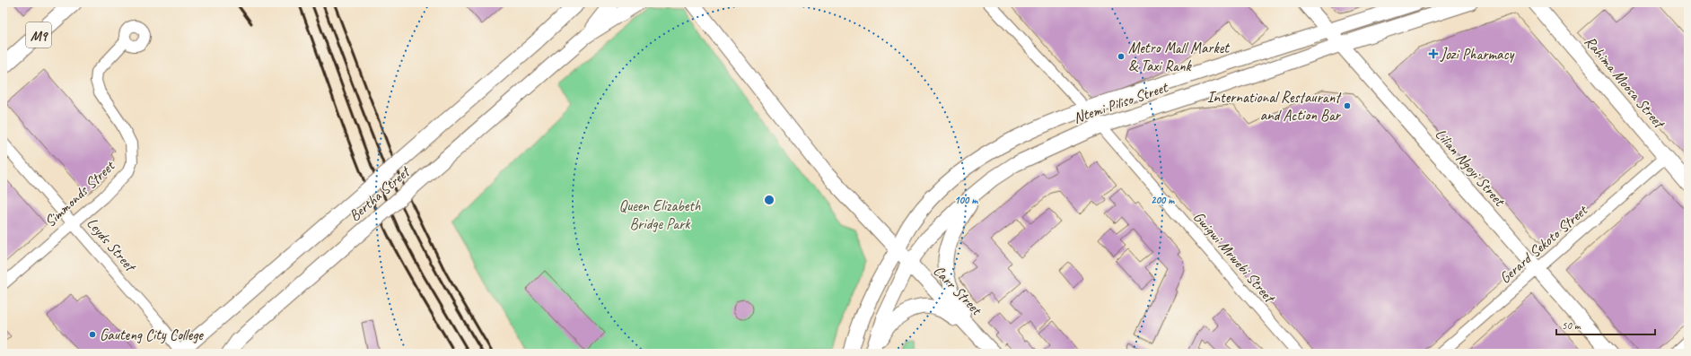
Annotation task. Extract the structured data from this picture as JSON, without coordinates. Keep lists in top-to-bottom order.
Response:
{
  "streets": {
    "main road": ["M9"],
    "street": [
      "Rahima Moosa Street",
      "Ntemi Piliso Street",
      "Lilian Ngoyi Street",
      "Simmonds Street",
      "Bertha Street",
      "Leyds Street",
      "Gerard Sekoto Street",
      "Gwigwi Mrwebi Street",
      "Carr Street"
    ]
  },
  "crossings": [
    ["Rahima Moosa Street", "Gerard Sekoto Street"],
    ["Ntemi Piliso Street", "Lilian Ngoyi Street"],
    ["Ntemi Piliso Street", "Gwigwi Mrwebi Street"],
    ["Ntemi Piliso Street", "Carr Street"],
    ["Lilian Ngoyi Street", "Gerard Sekoto Street"],
    ["Simmonds Street", "Leyds Street"]
  ],
  "parks": ["Queen Elizabeth Bridge Park"],
  "places": {
    "health": ["Jozi Pharmacy"],
    "other": ["Metro Mall Market & Taxi Rank", "International Restaurant and Action Bar", "Gauteng City College"]
  },
  "scale_bar": "50 m",
  "rings": ["100 m", "200 m"]
}
